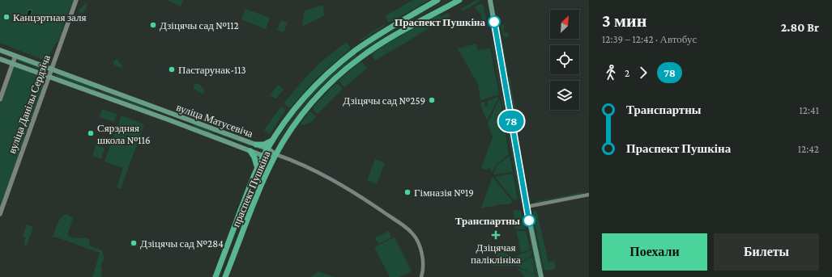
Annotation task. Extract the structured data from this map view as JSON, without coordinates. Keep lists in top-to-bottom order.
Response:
{
  "streets": {
    "main road": ["вуліца Матусевіча", "праспект Пушкіна"],
    "street": ["вуліца Данілы Сердзіча"]
  },
  "crossings": [
    ["вуліца Данілы Сердзіча", "вуліца Матусевіча"],
    ["вуліца Матусевіча", "праспект Пушкіна"]
  ],
  "places": {
    "other": [
      "Канцэртная заля",
      "Праспект Пушкіна",
      "Дзіцячы сад №112",
      "Пастарунак-113",
      "Дзіцячы сад №259",
      "Сярэдняя школа №116",
      "Гімназія №19",
      "Транспартны",
      "Дзіцячы сад №284"
    ],
    "health": ["Дзіцячая паліклініка"]
  },
  "lines": ["bus line 78"],
  "north": "top right",
  "page": {
    "on_map": "78",
    "heading": ["3 мин", "12:39 – 12:42 · Автобус", "2.80 Br"],
    "legs": ["2", "78"],
    "list": [
      {
        "name": "Транспартны",
        "value": "12:41"
      },
      {
        "name": "Праспект Пушкіна",
        "value": "12:42"
      }
    ],
    "buttons": ["Поехали", "Билеты"]
  }
}
